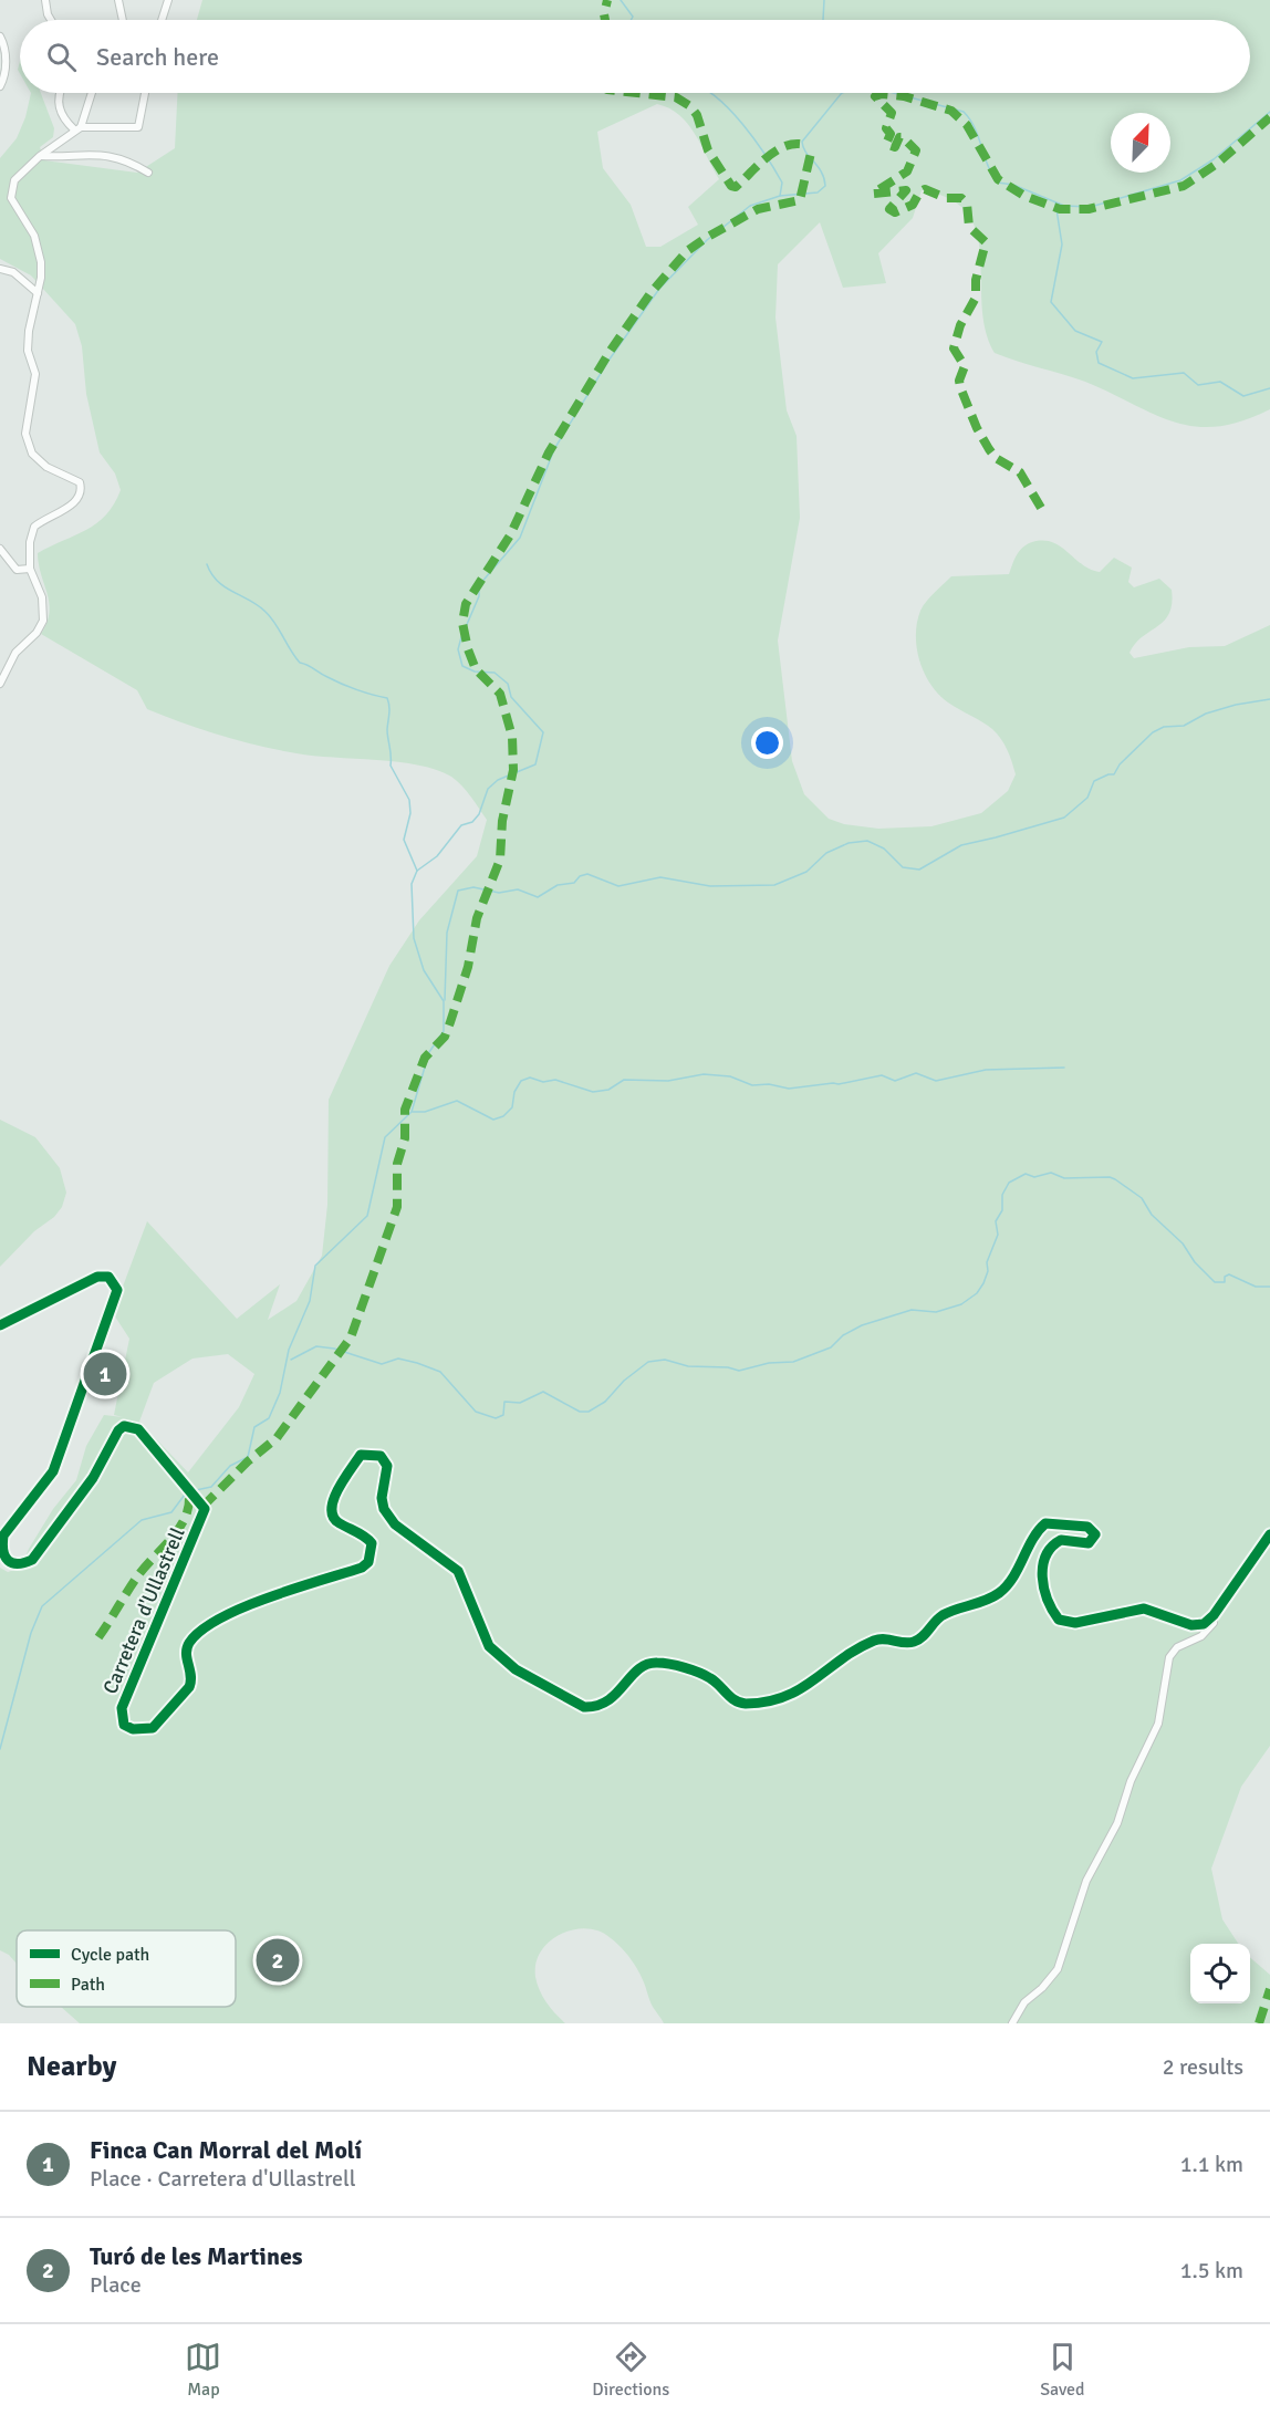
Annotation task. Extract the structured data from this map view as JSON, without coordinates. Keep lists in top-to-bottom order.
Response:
{
  "streets": {
    "street": ["Carretera d'Ullastrell"]
  },
  "legend": ["Cycle path", "Path"],
  "north": "top right",
  "page": {
    "search": "Search here",
    "pins": ["1", "2"],
    "heading": ["Nearby", "2 results"],
    "list": [
      {
        "mark": "1",
        "name": "Finca Can Morral del Molí",
        "note": "Place · Carretera d'Ullastrell",
        "value": "1.1 km"
      },
      {
        "mark": "2",
        "name": "Turó de les Martines",
        "note": "Place",
        "value": "1.5 km"
      }
    ],
    "nav": ["Map", "Directions", "Saved"]
  }
}
